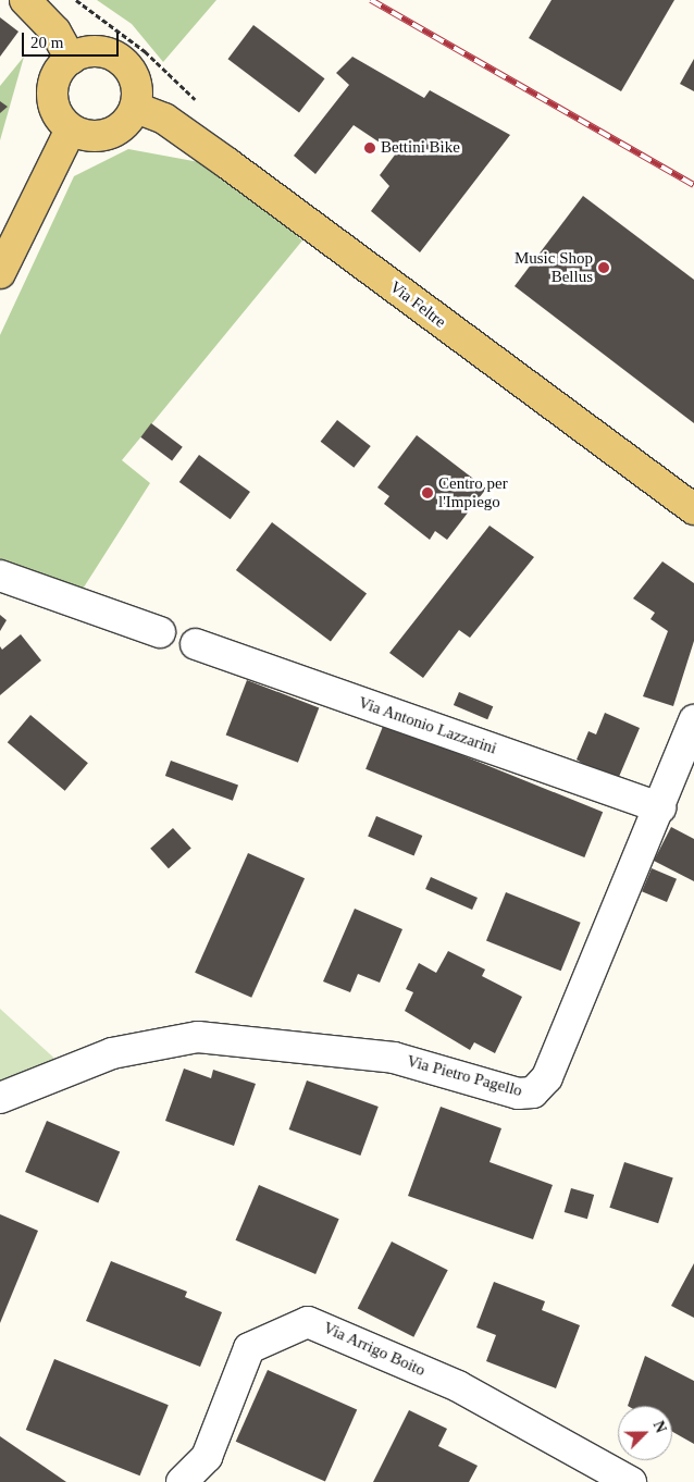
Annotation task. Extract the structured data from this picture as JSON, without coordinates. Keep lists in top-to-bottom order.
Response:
{
  "streets": {
    "main road": ["Via Feltre"],
    "street": ["Via Antonio Lazzarini", "Via Pietro Pagello", "Via Arrigo Boito"]
  },
  "crossings": [
    ["Via Antonio Lazzarini", "Via Pietro Pagello"]
  ],
  "places": ["Bettini Bike", "Music Shop Bellus", "Centro per l'Impiego"],
  "scale_bar": "20 m",
  "north": "top right"
}
